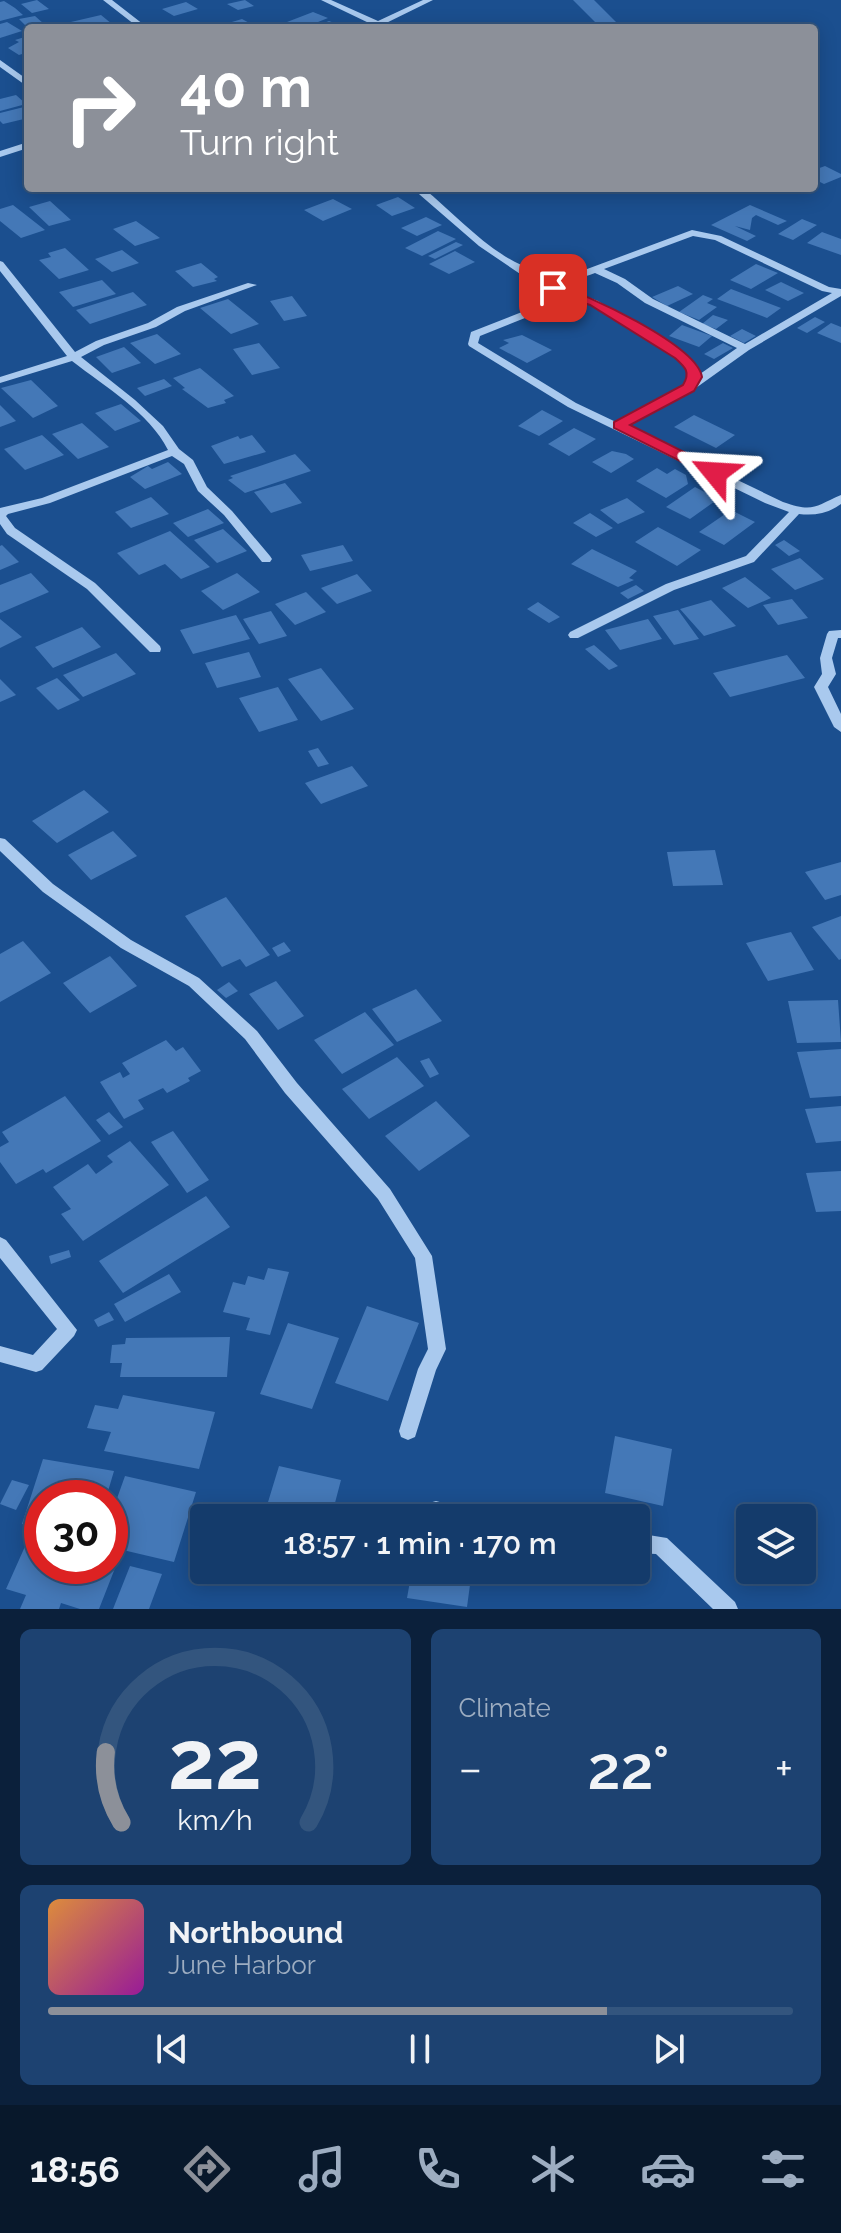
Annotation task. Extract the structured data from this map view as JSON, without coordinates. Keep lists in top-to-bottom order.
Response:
{
  "page": {
    "turn": ["40 m", "Turn right"],
    "limit": "30",
    "trip": "18:57 · 1 min · 170 m",
    "tile": "Climate",
    "heat": ["−", "22°", "+"],
    "song": ["Northbound", "June Harbor"],
    "tabs": "18:56",
    "gauge": ["22", "km/h"]
  }
}
